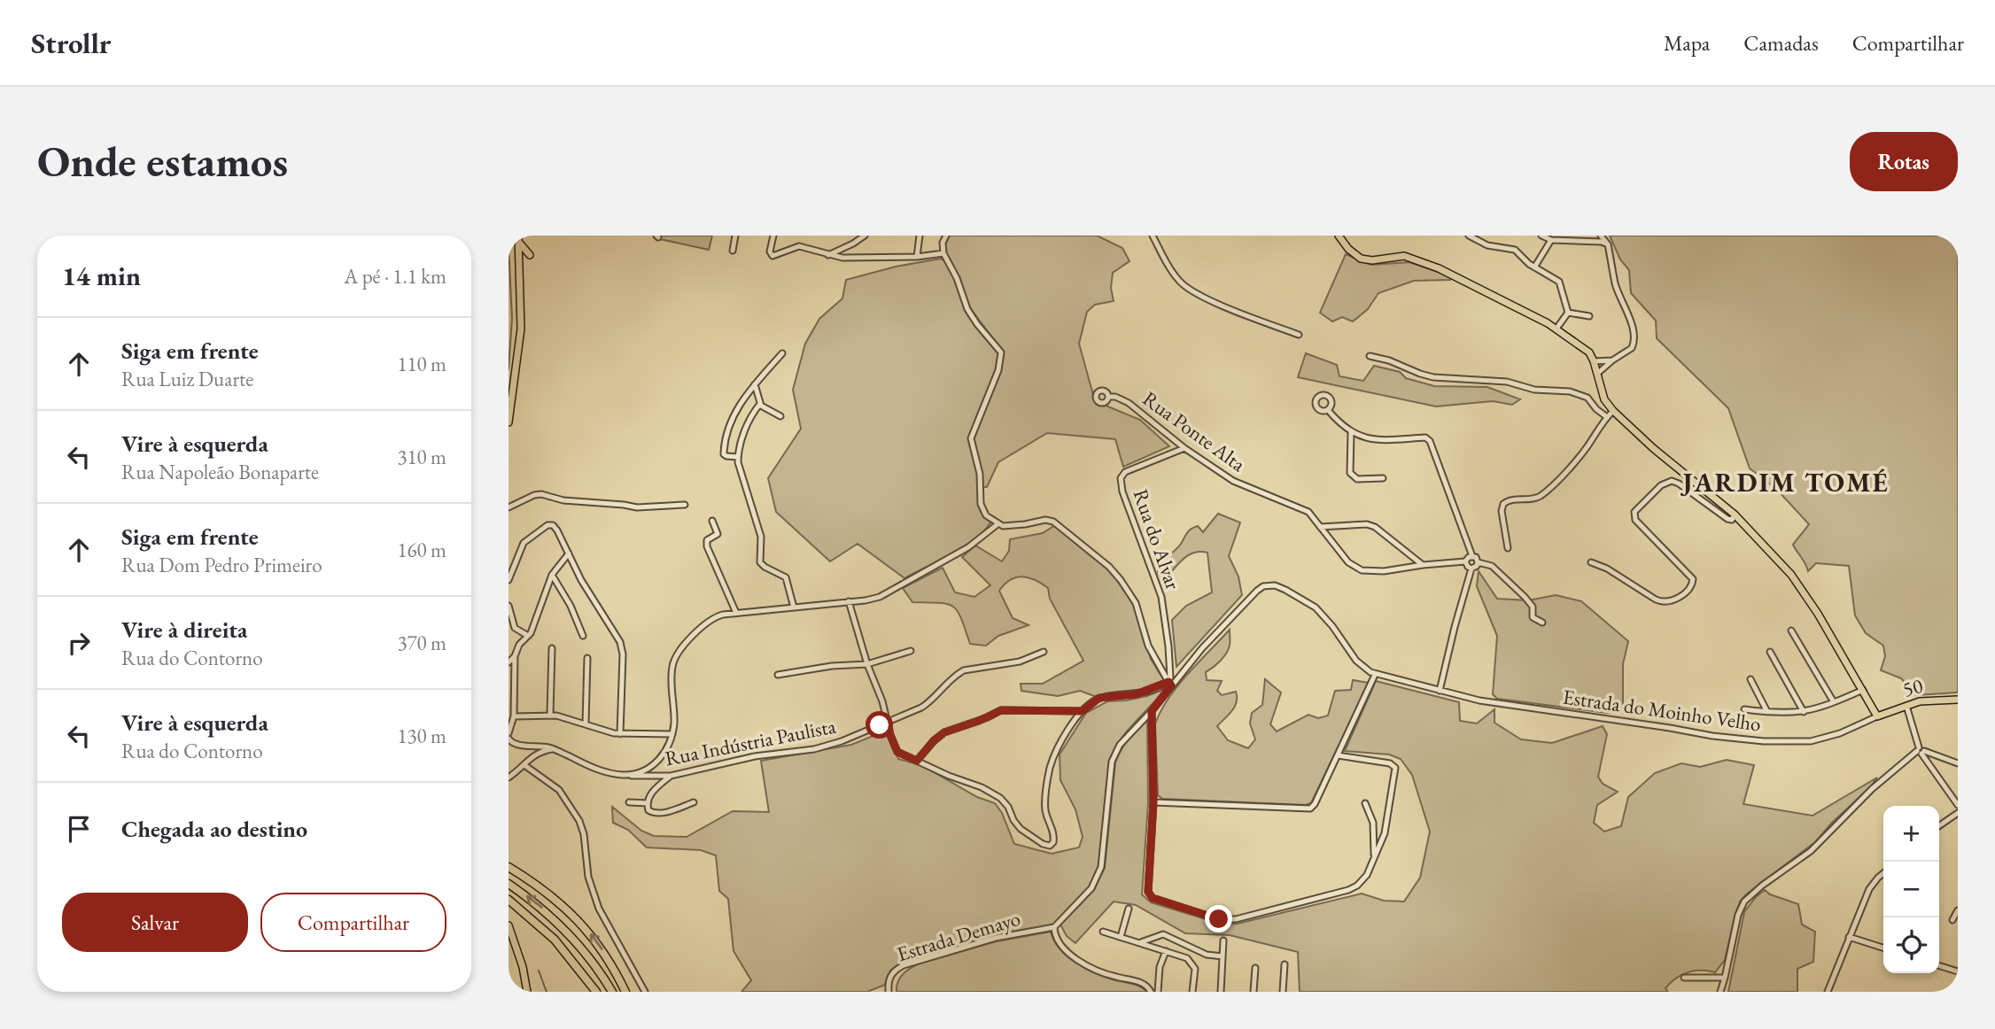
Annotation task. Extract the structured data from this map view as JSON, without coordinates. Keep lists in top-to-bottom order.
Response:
{
  "streets": {
    "main road": ["50"],
    "street": [
      "Rua Ponte Alta",
      "Rua do Alvar",
      "Estrada do Moinho Velho",
      "Rua Indústria Paulista",
      "Estrada Demayo"
    ]
  },
  "crossings": [
    ["Rua Ponte Alta", "Rua do Alvar"],
    ["50", "Estrada do Moinho Velho"]
  ],
  "districts": ["JARDIM TOMÉ"],
  "page": {
    "header": "Strollr",
    "nav": ["Mapa", "Camadas", "Compartilhar"],
    "buttons": [
      "Rotas",
      ["Salvar", "Compartilhar"]
    ],
    "title": "Onde estamos",
    "heading": ["14 min", "A pé · 1.1 km"],
    "list": [
      ["Siga em frente", "Rua Luiz Duarte", "110 m"],
      ["Vire à esquerda", "Rua Napoleão Bonaparte", "310 m"],
      ["Siga em frente", "Rua Dom Pedro Primeiro", "160 m"],
      ["Vire à direita", "Rua do Contorno", "370 m"],
      ["Vire à esquerda", "Rua do Contorno", "130 m"],
      "Chegada ao destino"
    ],
    "map_buttons": ["+", "−"]
  }
}
